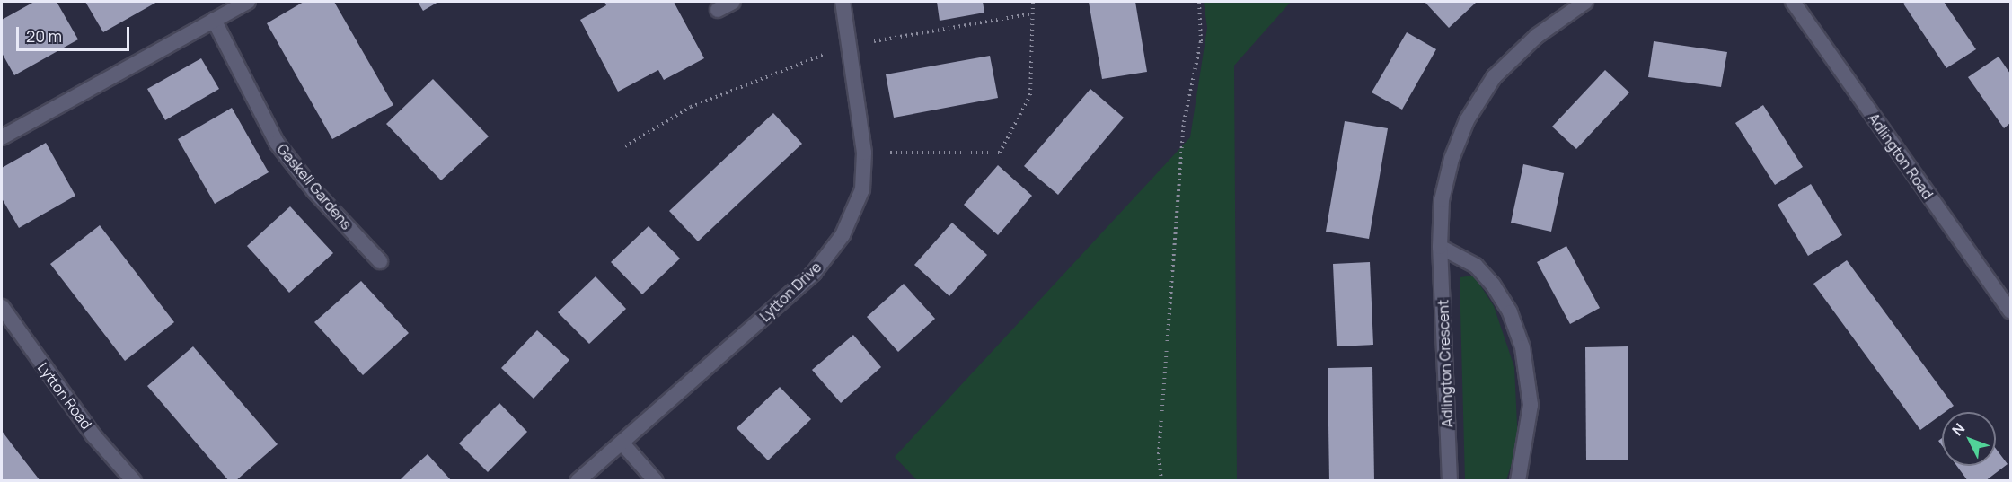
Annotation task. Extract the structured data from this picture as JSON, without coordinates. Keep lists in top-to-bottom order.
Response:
{
  "streets": {
    "street": [
      "Adlington Road",
      "Gaskell Gardens",
      "Lytton Drive",
      "Adlington Crescent",
      "Lytton Road"
    ]
  },
  "scale_bar": "20 m",
  "north": "top left"
}
